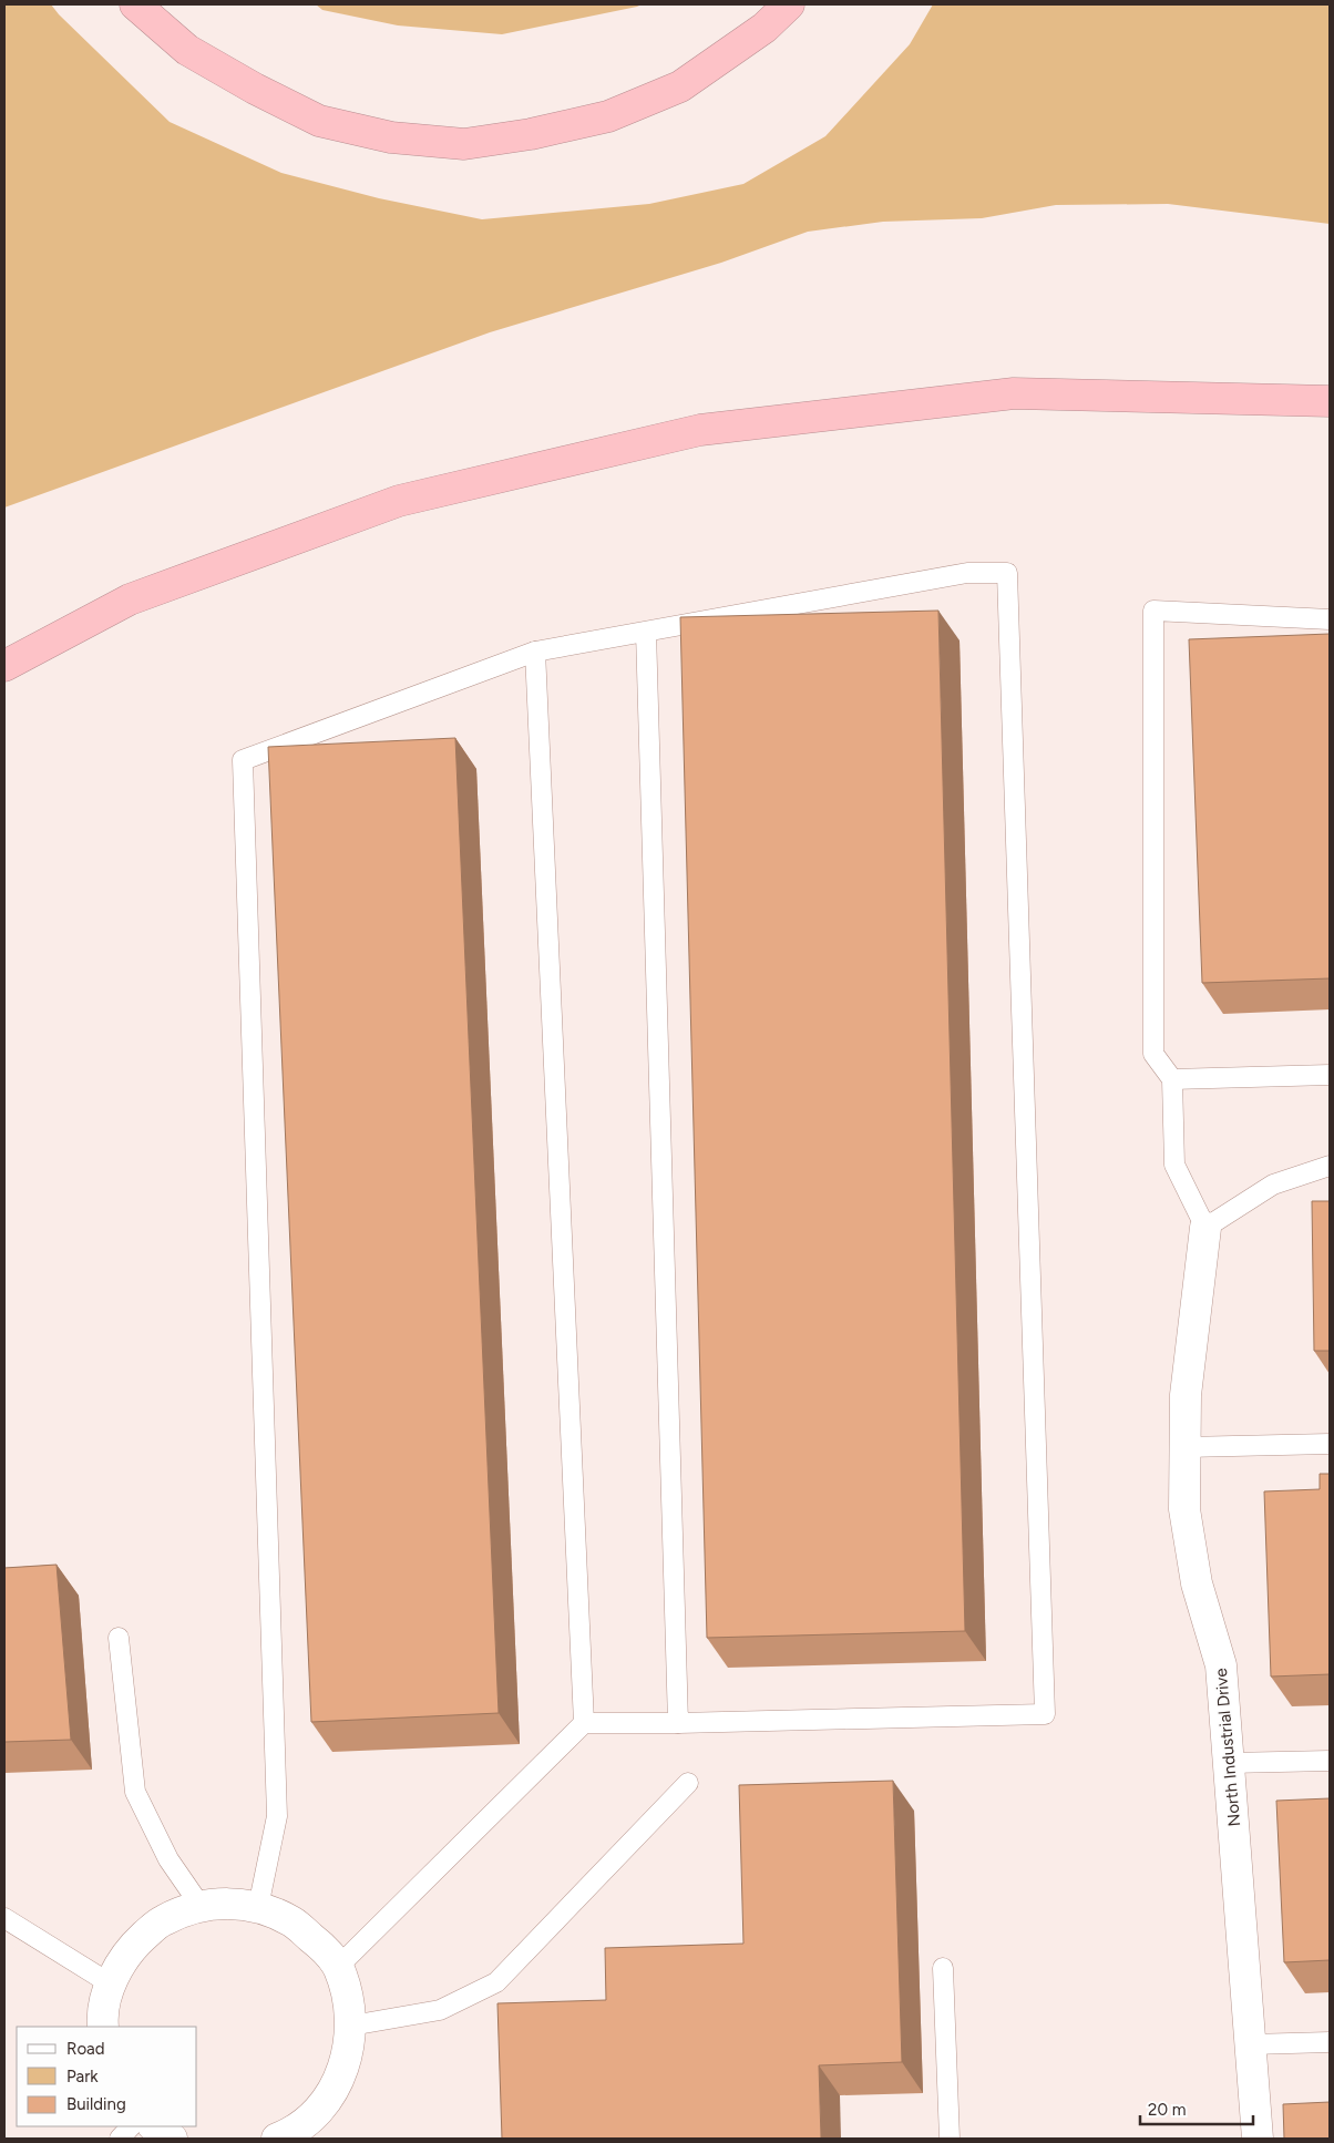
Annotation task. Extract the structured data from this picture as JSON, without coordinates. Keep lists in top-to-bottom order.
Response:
{
  "streets": {
    "street": ["North Industrial Drive"]
  },
  "legend": ["Road", "Park", "Building"],
  "scale_bar": "20 m"
}
